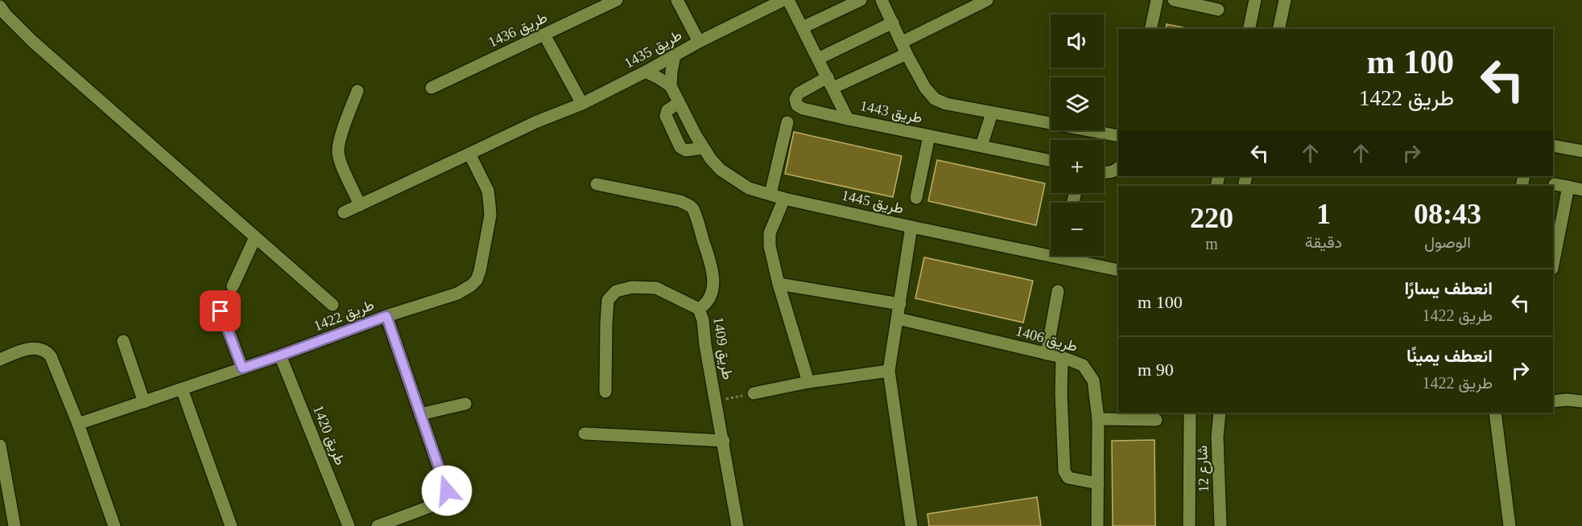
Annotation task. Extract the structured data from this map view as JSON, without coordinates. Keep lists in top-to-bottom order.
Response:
{
  "streets": {
    "street": [
      "طريق 1436",
      "طريق 1435",
      "طريق 1443",
      "طريق 1445",
      "طريق 1422",
      "طريق 1406",
      "طريق 1409",
      "طريق 1420",
      "شارع 12"
    ]
  },
  "crossings": [
    ["طريق 1435", "طريق 1422"],
    ["طريق 1422", "طريق 1420"]
  ],
  "page": {
    "map_buttons": ["+", "−"],
    "turn": ["100 m", "طريق 1422"],
    "eta": [
      "08:43",
      "الوصول",
      "1",
      "دقيقة",
      "220",
      "m"
    ],
    "list": [
      {
        "name": "انعطف يسارًا",
        "note": "طريق 1422",
        "value": "100 m"
      },
      {
        "name": "انعطف يمينًا",
        "note": "طريق 1422",
        "value": "90 m"
      }
    ]
  }
}
